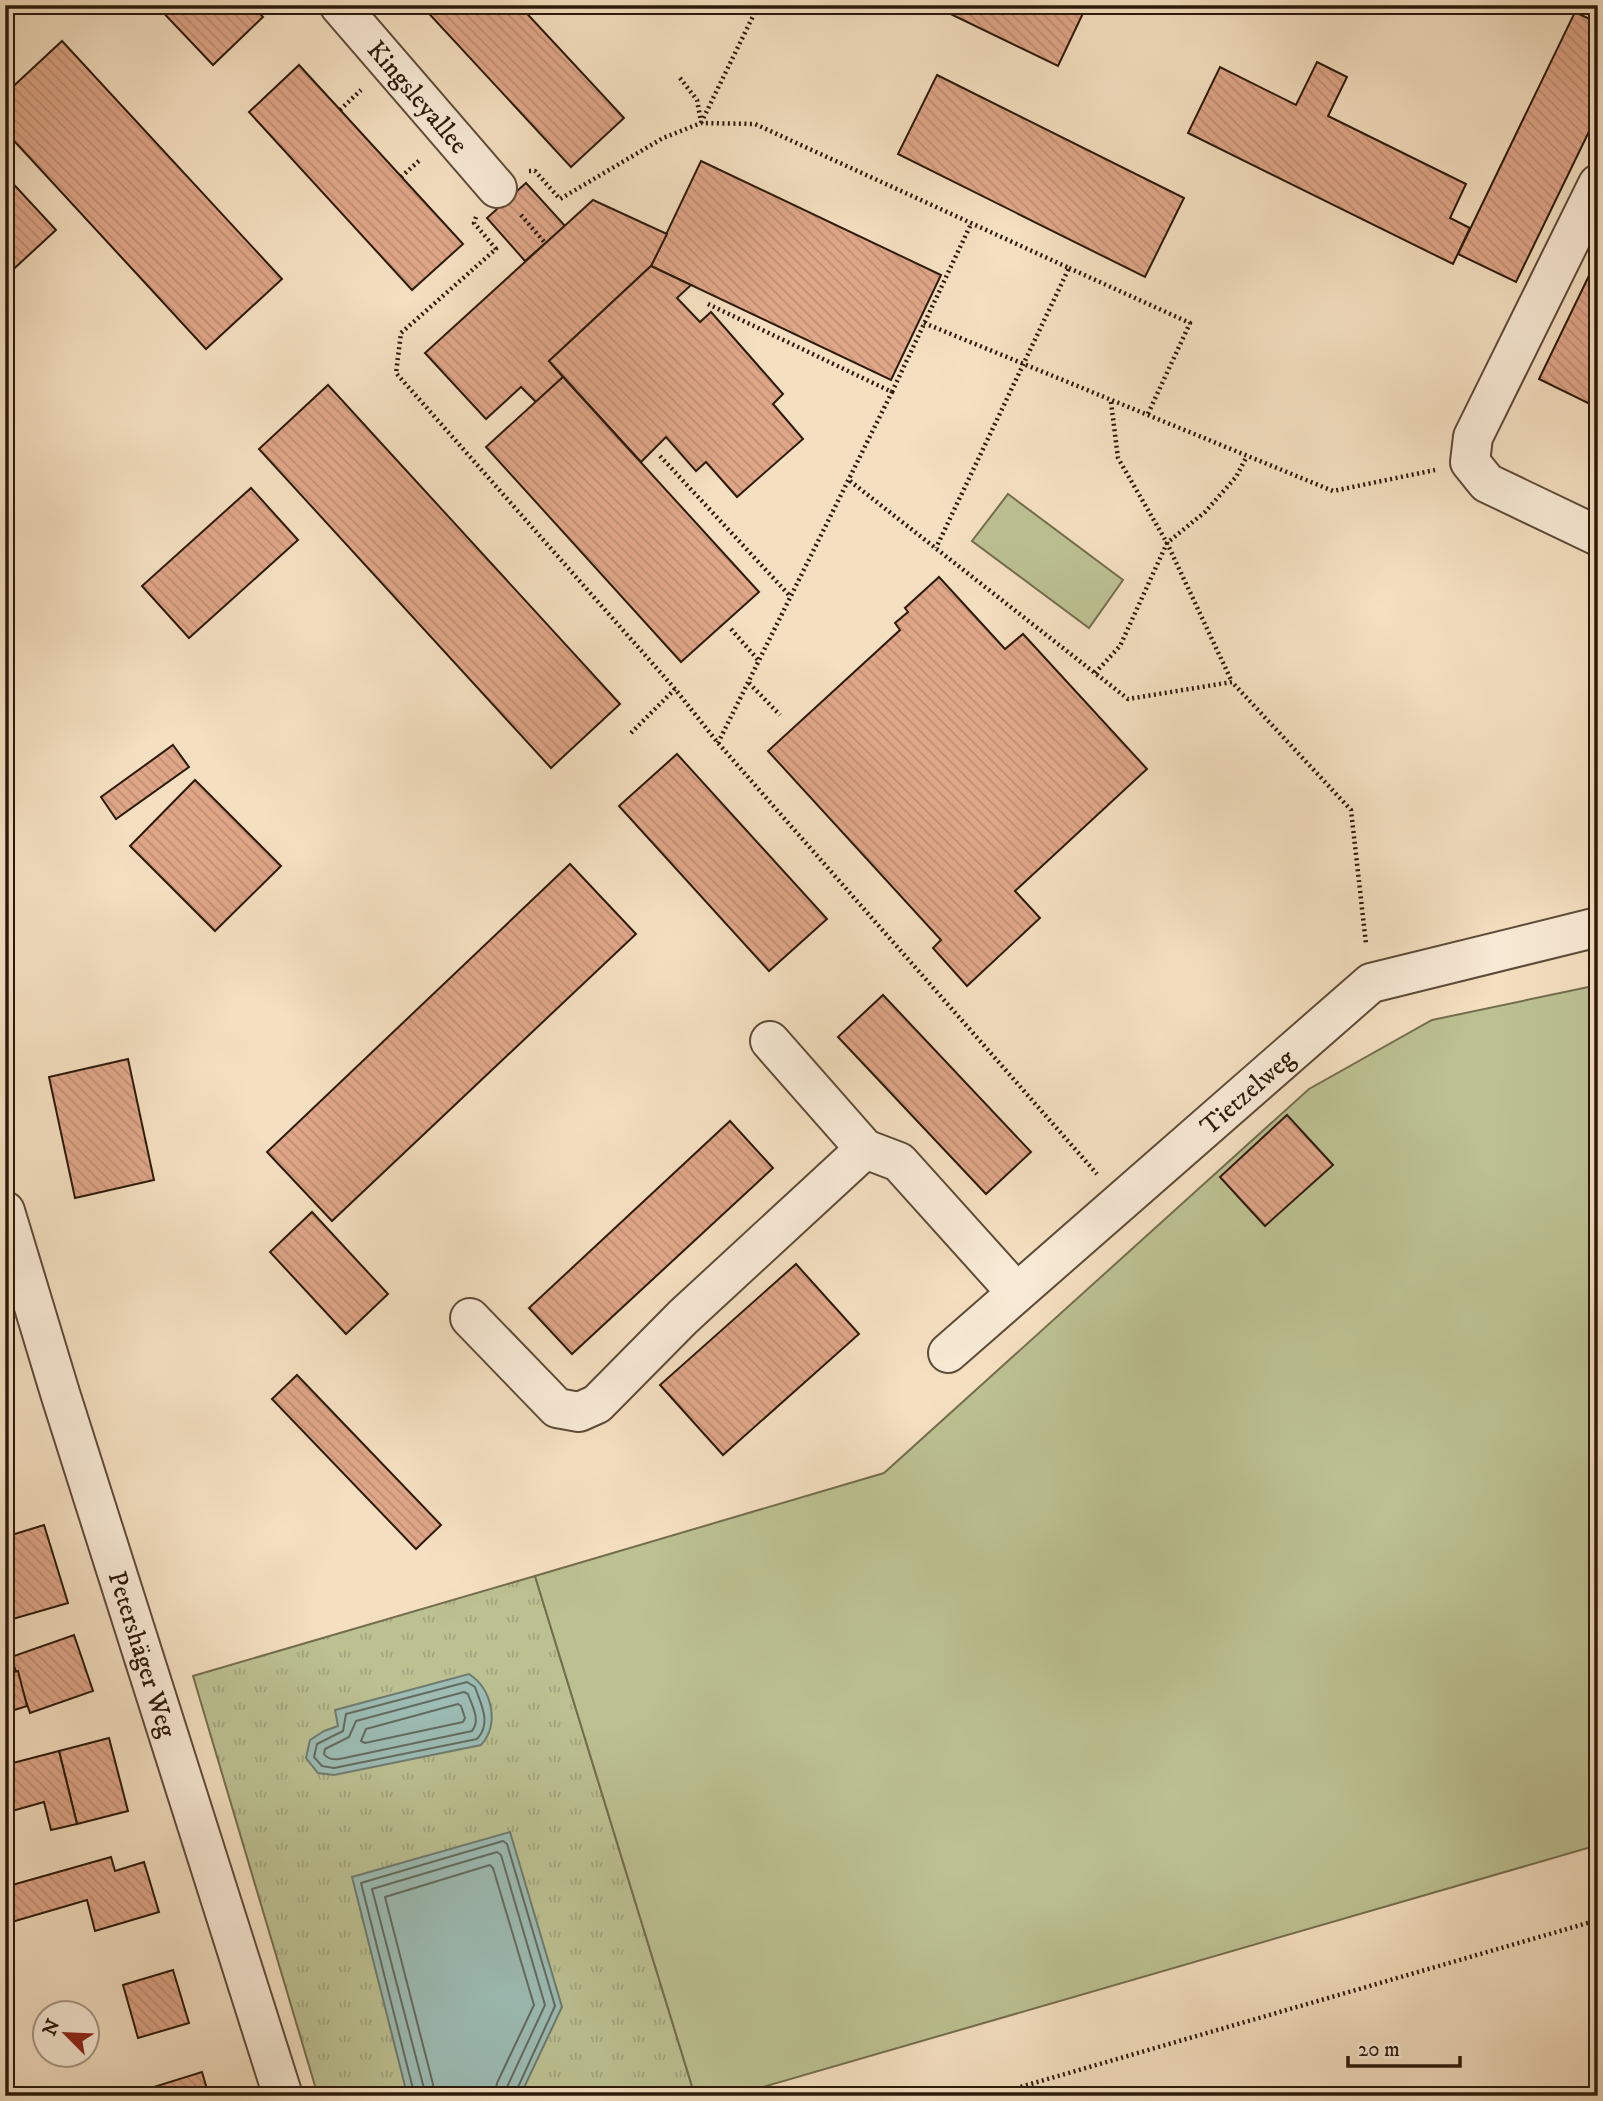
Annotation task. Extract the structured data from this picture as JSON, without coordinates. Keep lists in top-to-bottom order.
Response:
{
  "streets": {
    "street": ["Kingsleyallee", "Tietzelweg", "Petershäger Weg"]
  },
  "scale_bar": "20 m",
  "north": "top left"
}
